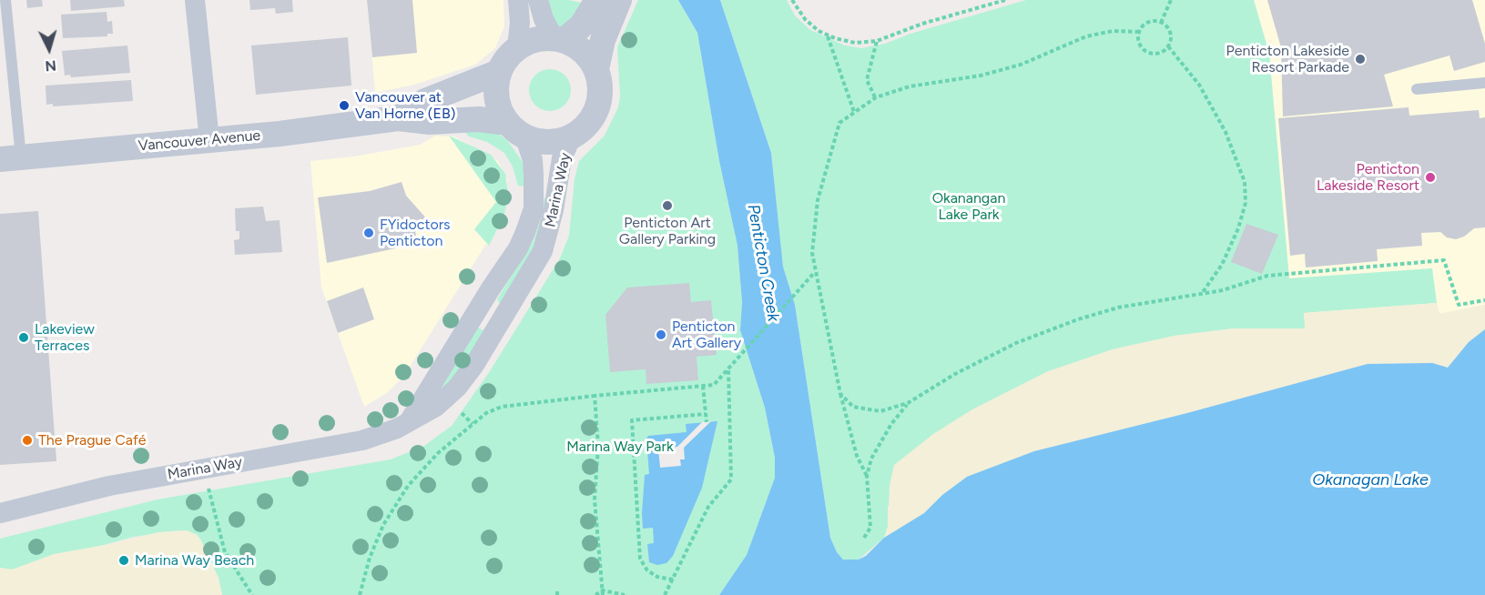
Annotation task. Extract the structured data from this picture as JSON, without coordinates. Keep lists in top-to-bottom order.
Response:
{
  "streets": {
    "street": ["Vancouver Avenue", "Marina Way"]
  },
  "crossings": [
    ["Vancouver Avenue", "Marina Way"]
  ],
  "water": ["Penticton Creek", "Okanagan Lake"],
  "parks": ["Okanangan Lake Park", "Marina Way Park"],
  "places": [
    "Penticton Lakeside Resort Parkade",
    "Vancouver at Van Horne (EB)",
    "Penticton Lakeside Resort",
    "Penticton Art Gallery Parking",
    "FYidoctors Penticton",
    "Penticton Art Gallery",
    "Lakeview Terraces",
    "The Prague Café",
    "Marina Way Beach"
  ],
  "north": "bottom"
}
